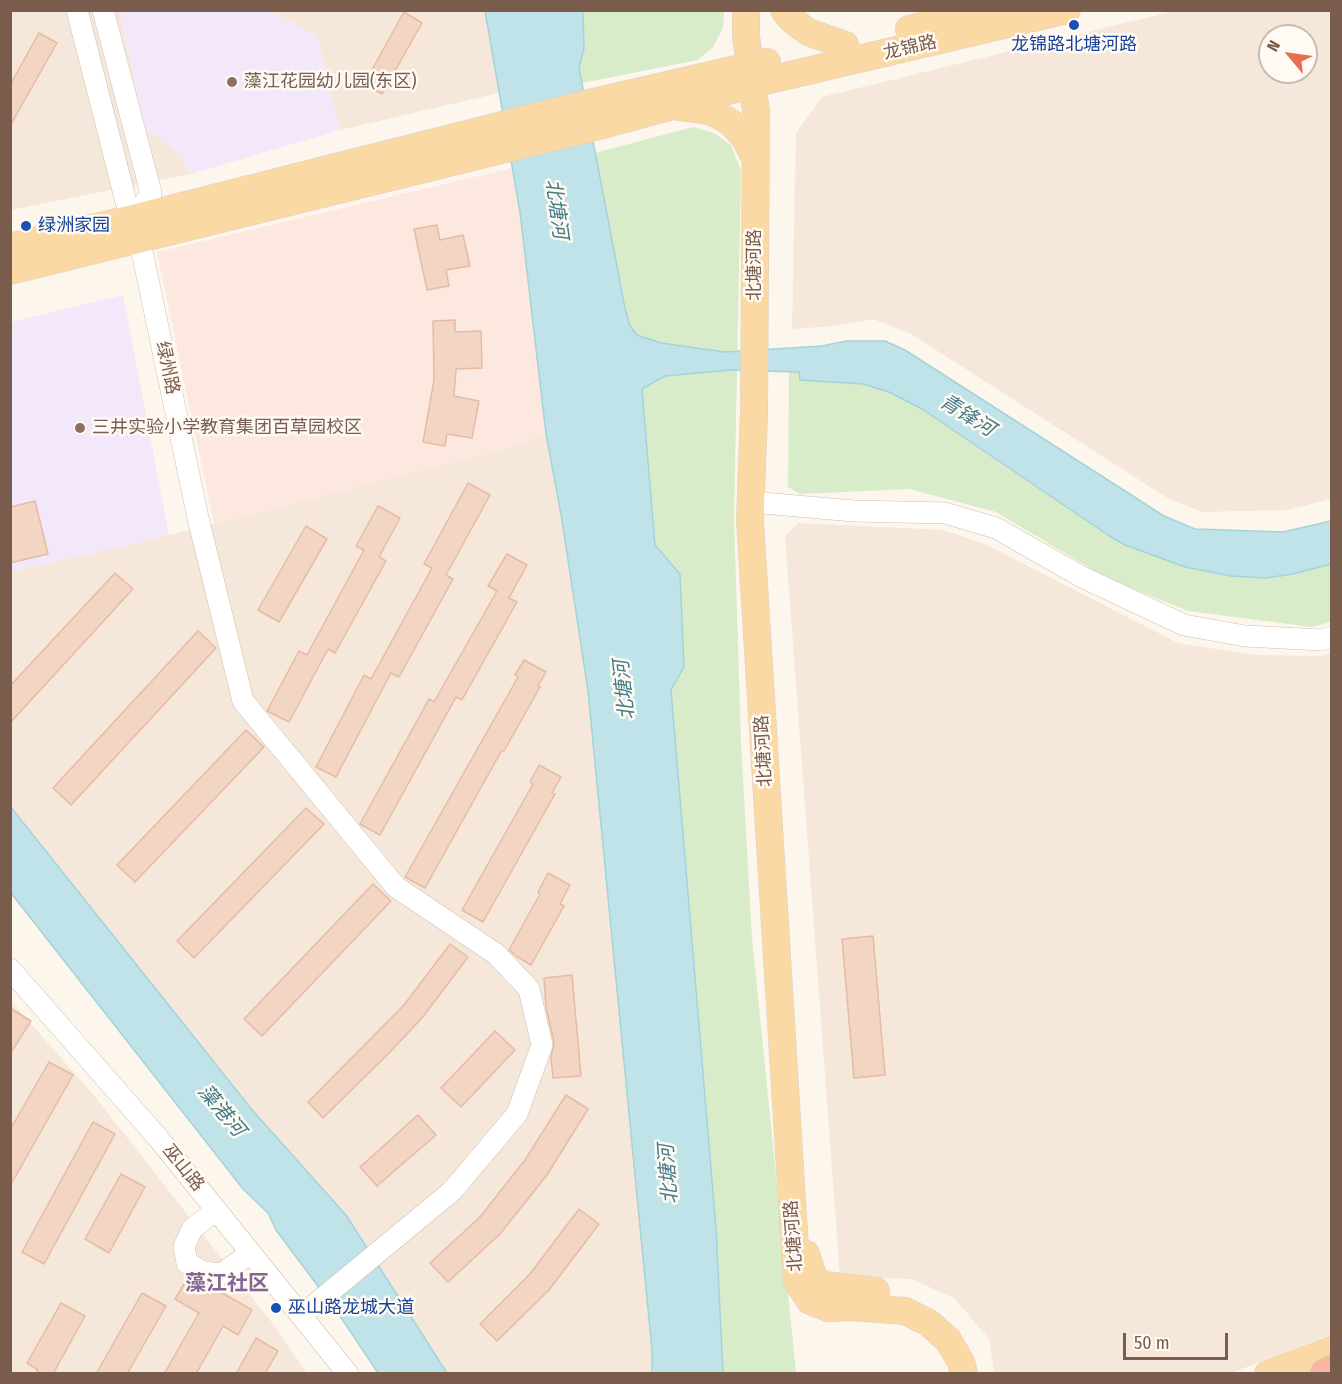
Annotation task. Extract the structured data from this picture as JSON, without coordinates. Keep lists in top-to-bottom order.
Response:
{
  "streets": {
    "main road": ["龙锦路", "北塘河路"],
    "street": ["绿州路", "巫山路"]
  },
  "crossings": [
    ["龙锦路", "北塘河路"],
    ["绿州路", "巫山路"]
  ],
  "districts": ["藻江社区"],
  "water": ["北塘河", "青锋河", "藻港河"],
  "places": [
    "龙锦路北塘河路",
    "藻江花园幼儿园(东区)",
    "绿洲家园",
    "三井实验小学教育集团百草园校区",
    "巫山路龙城大道"
  ],
  "scale_bar": "50 m",
  "north": "top left"
}
